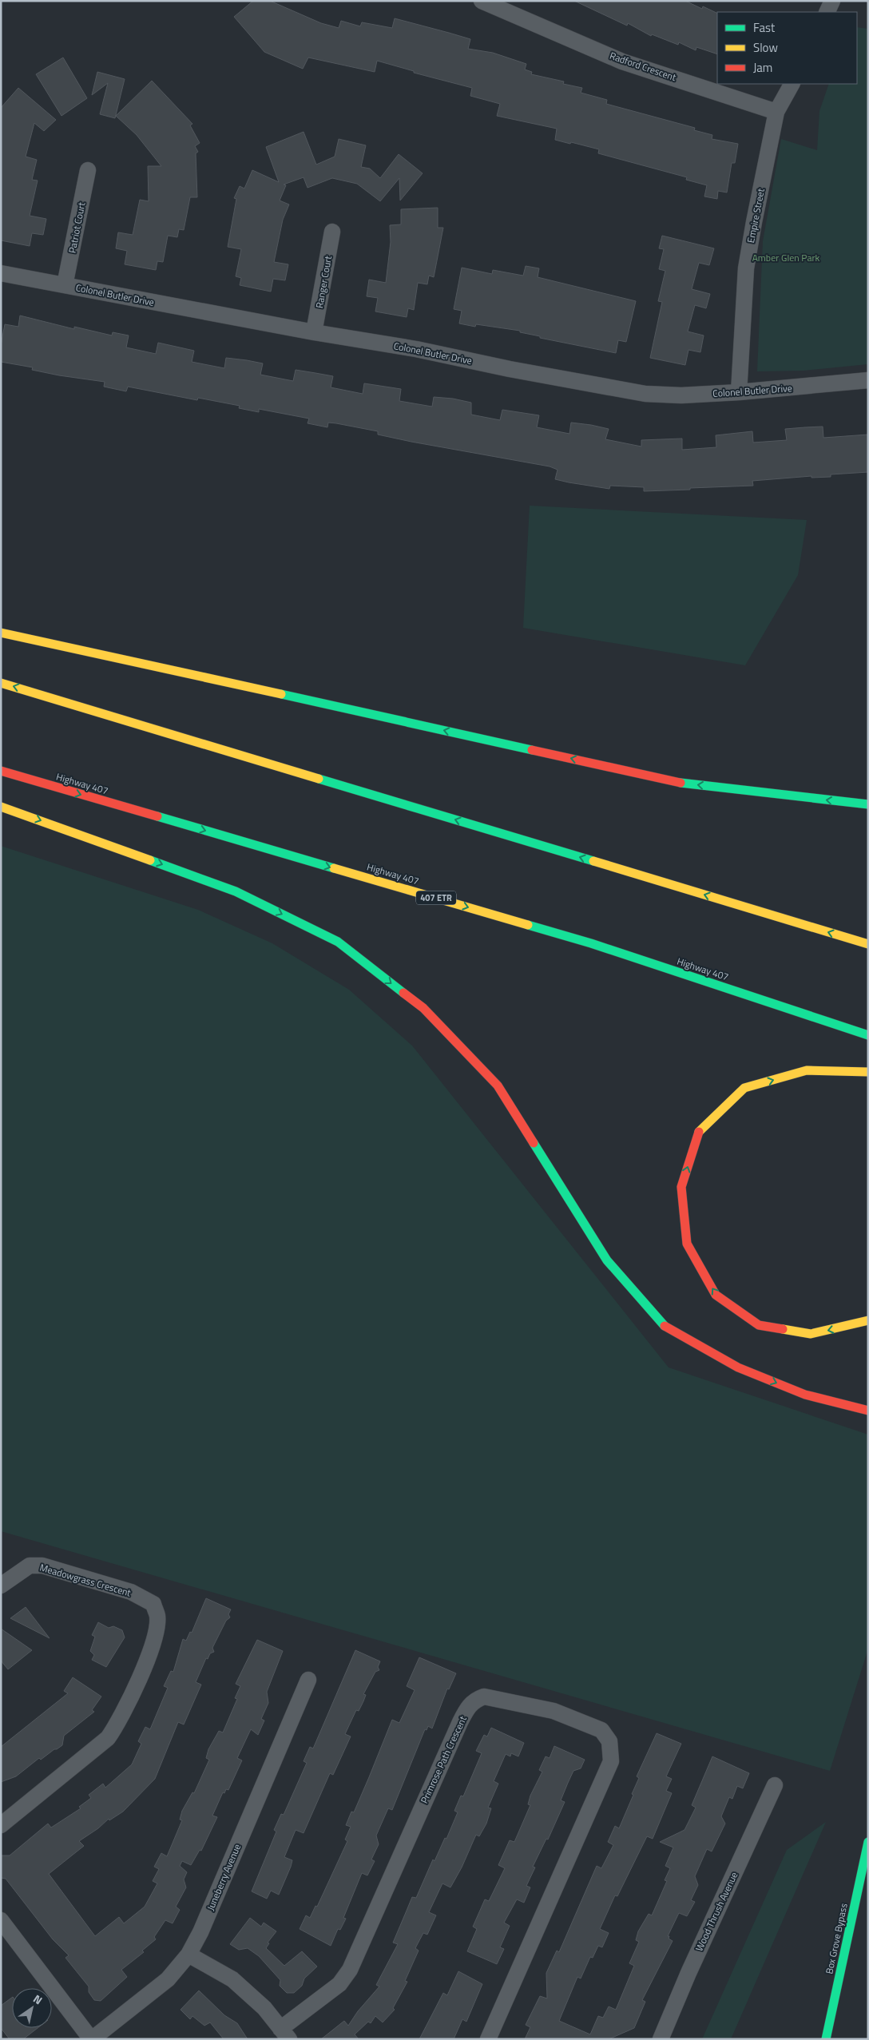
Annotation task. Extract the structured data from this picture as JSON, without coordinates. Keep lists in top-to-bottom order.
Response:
{
  "streets": {
    "main road": ["Highway 407", "407 ETR", "Box Grove Bypass"],
    "street": [
      "Radford Crescent",
      "Empire Street",
      "Patriot Court",
      "Ranger Court",
      "Colonel Butler Drive",
      "Meadowgrass Crescent",
      "Primrose Path Crescent",
      "Juneberry Avenue",
      "Wood Thrush Avenue"
    ]
  },
  "crossings": [
    ["Radford Crescent", "Empire Street"],
    ["Empire Street", "Colonel Butler Drive"],
    ["Patriot Court", "Colonel Butler Drive"],
    ["Ranger Court", "Colonel Butler Drive"]
  ],
  "parks": ["Amber Glen Park"],
  "legend": ["Fast", "Slow", "Jam"],
  "north": "top right"
}
